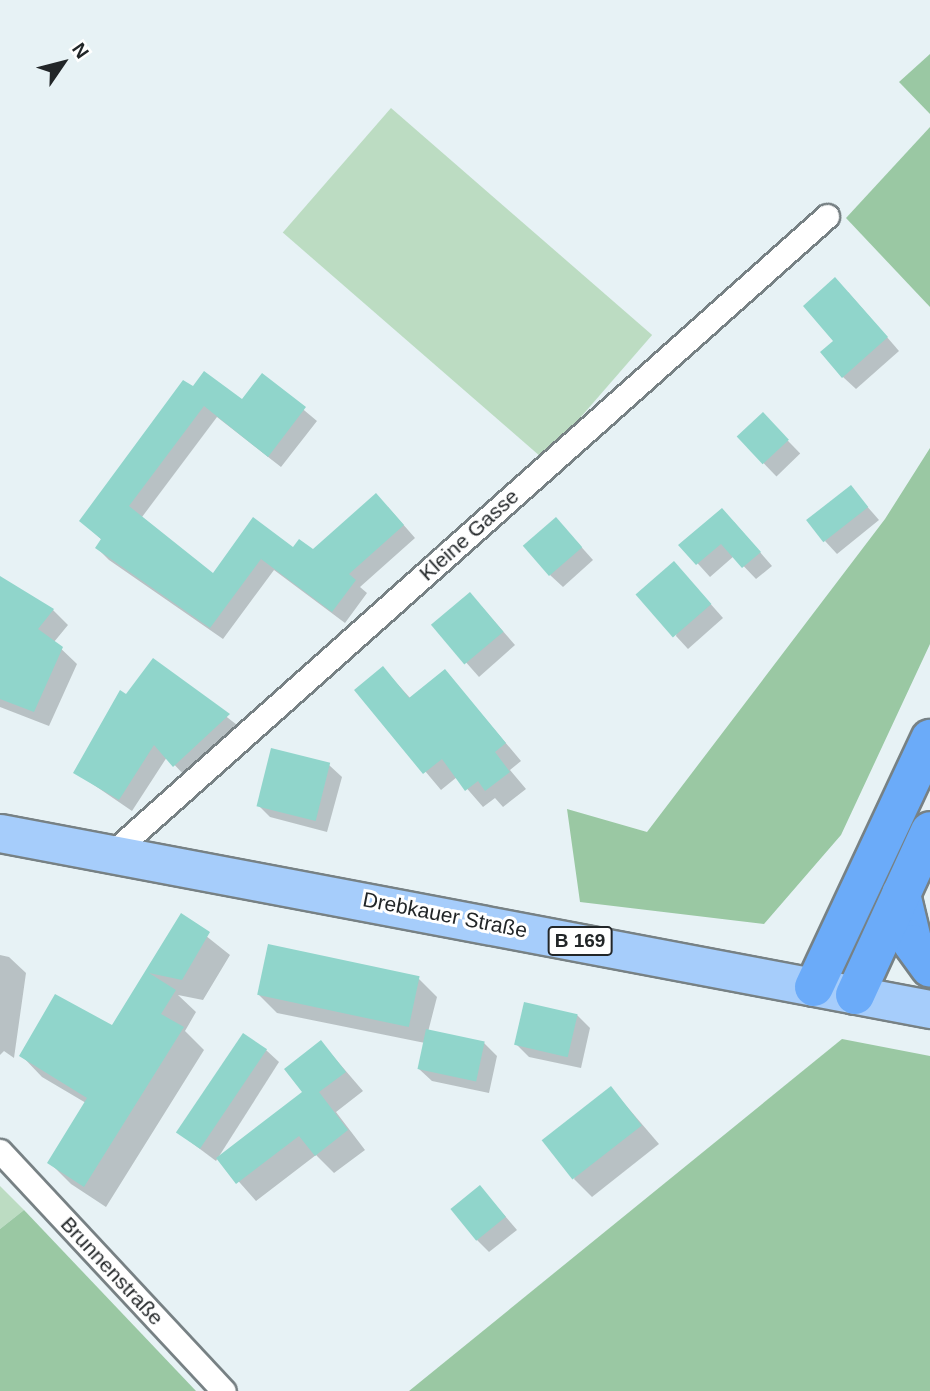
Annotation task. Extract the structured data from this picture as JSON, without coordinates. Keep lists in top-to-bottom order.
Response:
{
  "streets": {
    "main road": ["Drebkauer Straße", "B 169"],
    "street": ["Kleine Gasse", "Brunnenstraße"]
  },
  "crossings": [
    ["Kleine Gasse", "Drebkauer Straße"]
  ],
  "north": "top right"
}
